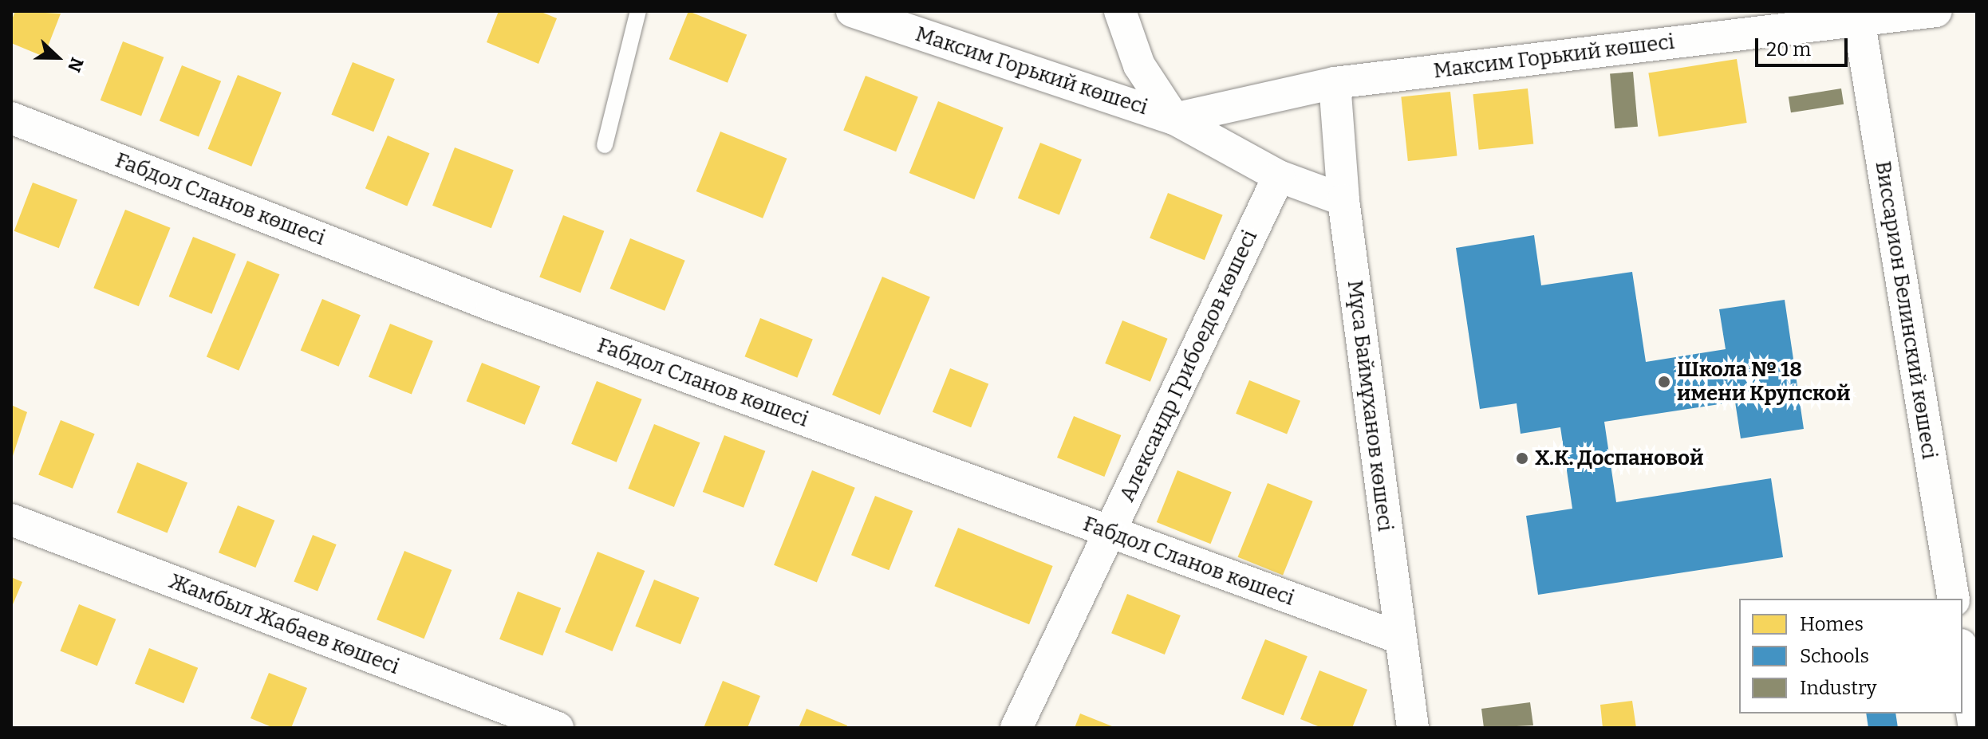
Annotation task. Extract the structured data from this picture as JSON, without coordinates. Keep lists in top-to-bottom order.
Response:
{
  "streets": {
    "street": [
      "Максим Горький көшесі",
      "Ғабдол Сланов көшесі",
      "Виссарион Белинский көшесі",
      "Александр Грибоедов көшесі",
      "Мұса Баймұханов көшесі",
      "Жамбыл Жабаев көшесі"
    ]
  },
  "crossings": [
    ["Максим Горький көшесі", "Виссарион Белинский көшесі"],
    ["Максим Горький көшесі", "Александр Грибоедов көшесі"],
    ["Максим Горький көшесі", "Мұса Баймұханов көшесі"],
    ["Ғабдол Сланов көшесі", "Александр Грибоедов көшесі"],
    ["Ғабдол Сланов көшесі", "Мұса Баймұханов көшесі"]
  ],
  "places": ["Школа № 18 имени Крупской", "Х.К. Доспановой"],
  "legend": ["Homes", "Schools", "Industry"],
  "scale_bar": "20 m",
  "north": "right"
}
